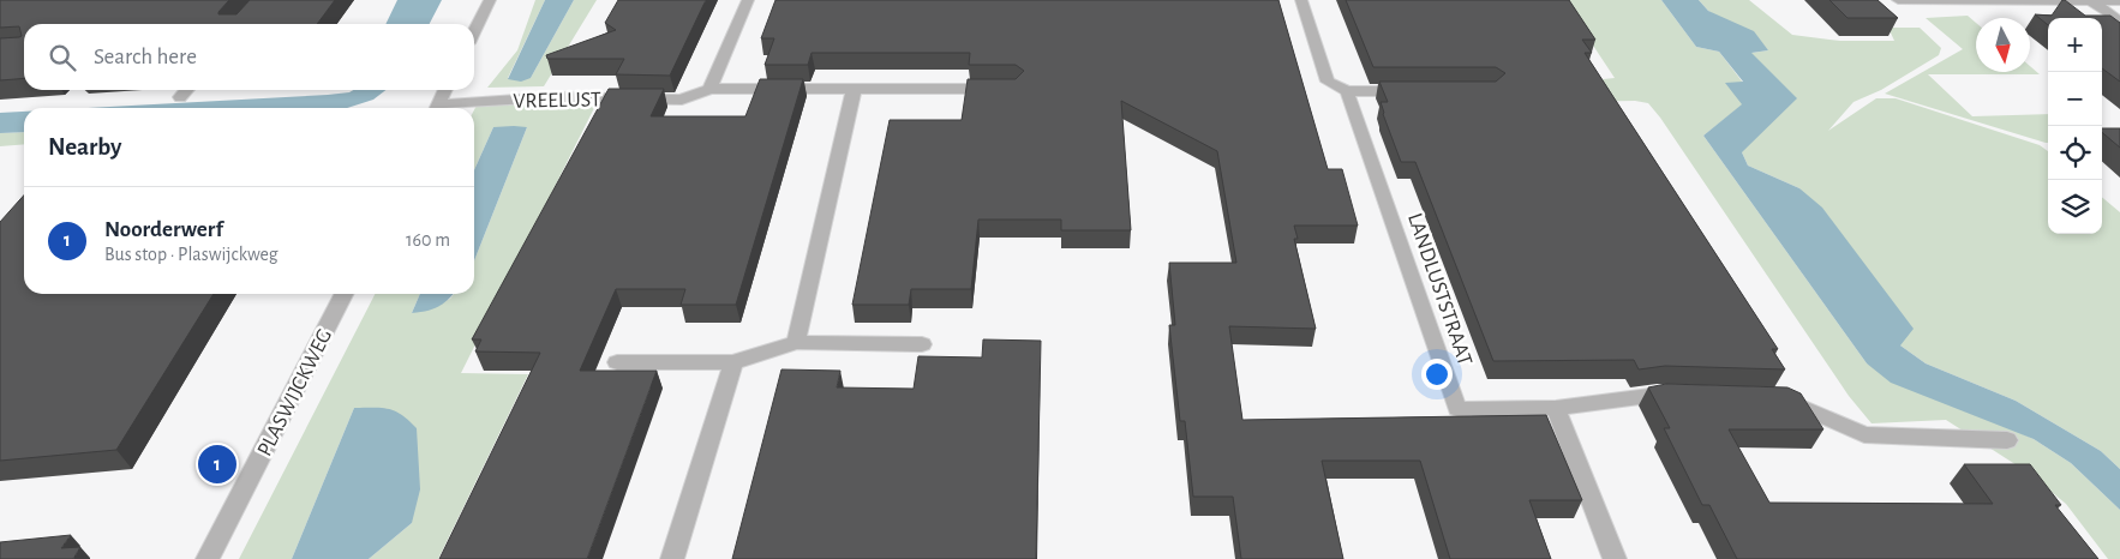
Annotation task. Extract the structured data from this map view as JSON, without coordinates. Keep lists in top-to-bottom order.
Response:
{
  "streets": {
    "street": ["VREELUST", "LANDLUSTSTRAAT", "PLASWIJCKWEG"]
  },
  "north": "bottom",
  "page": {
    "map_buttons": ["+", "−"],
    "search": "Search here",
    "heading": "Nearby",
    "list": [
      {
        "mark": "1",
        "name": "Noorderwerf",
        "note": "Bus stop · Plaswijckweg",
        "value": "160 m"
      }
    ],
    "pins": "1"
  }
}
